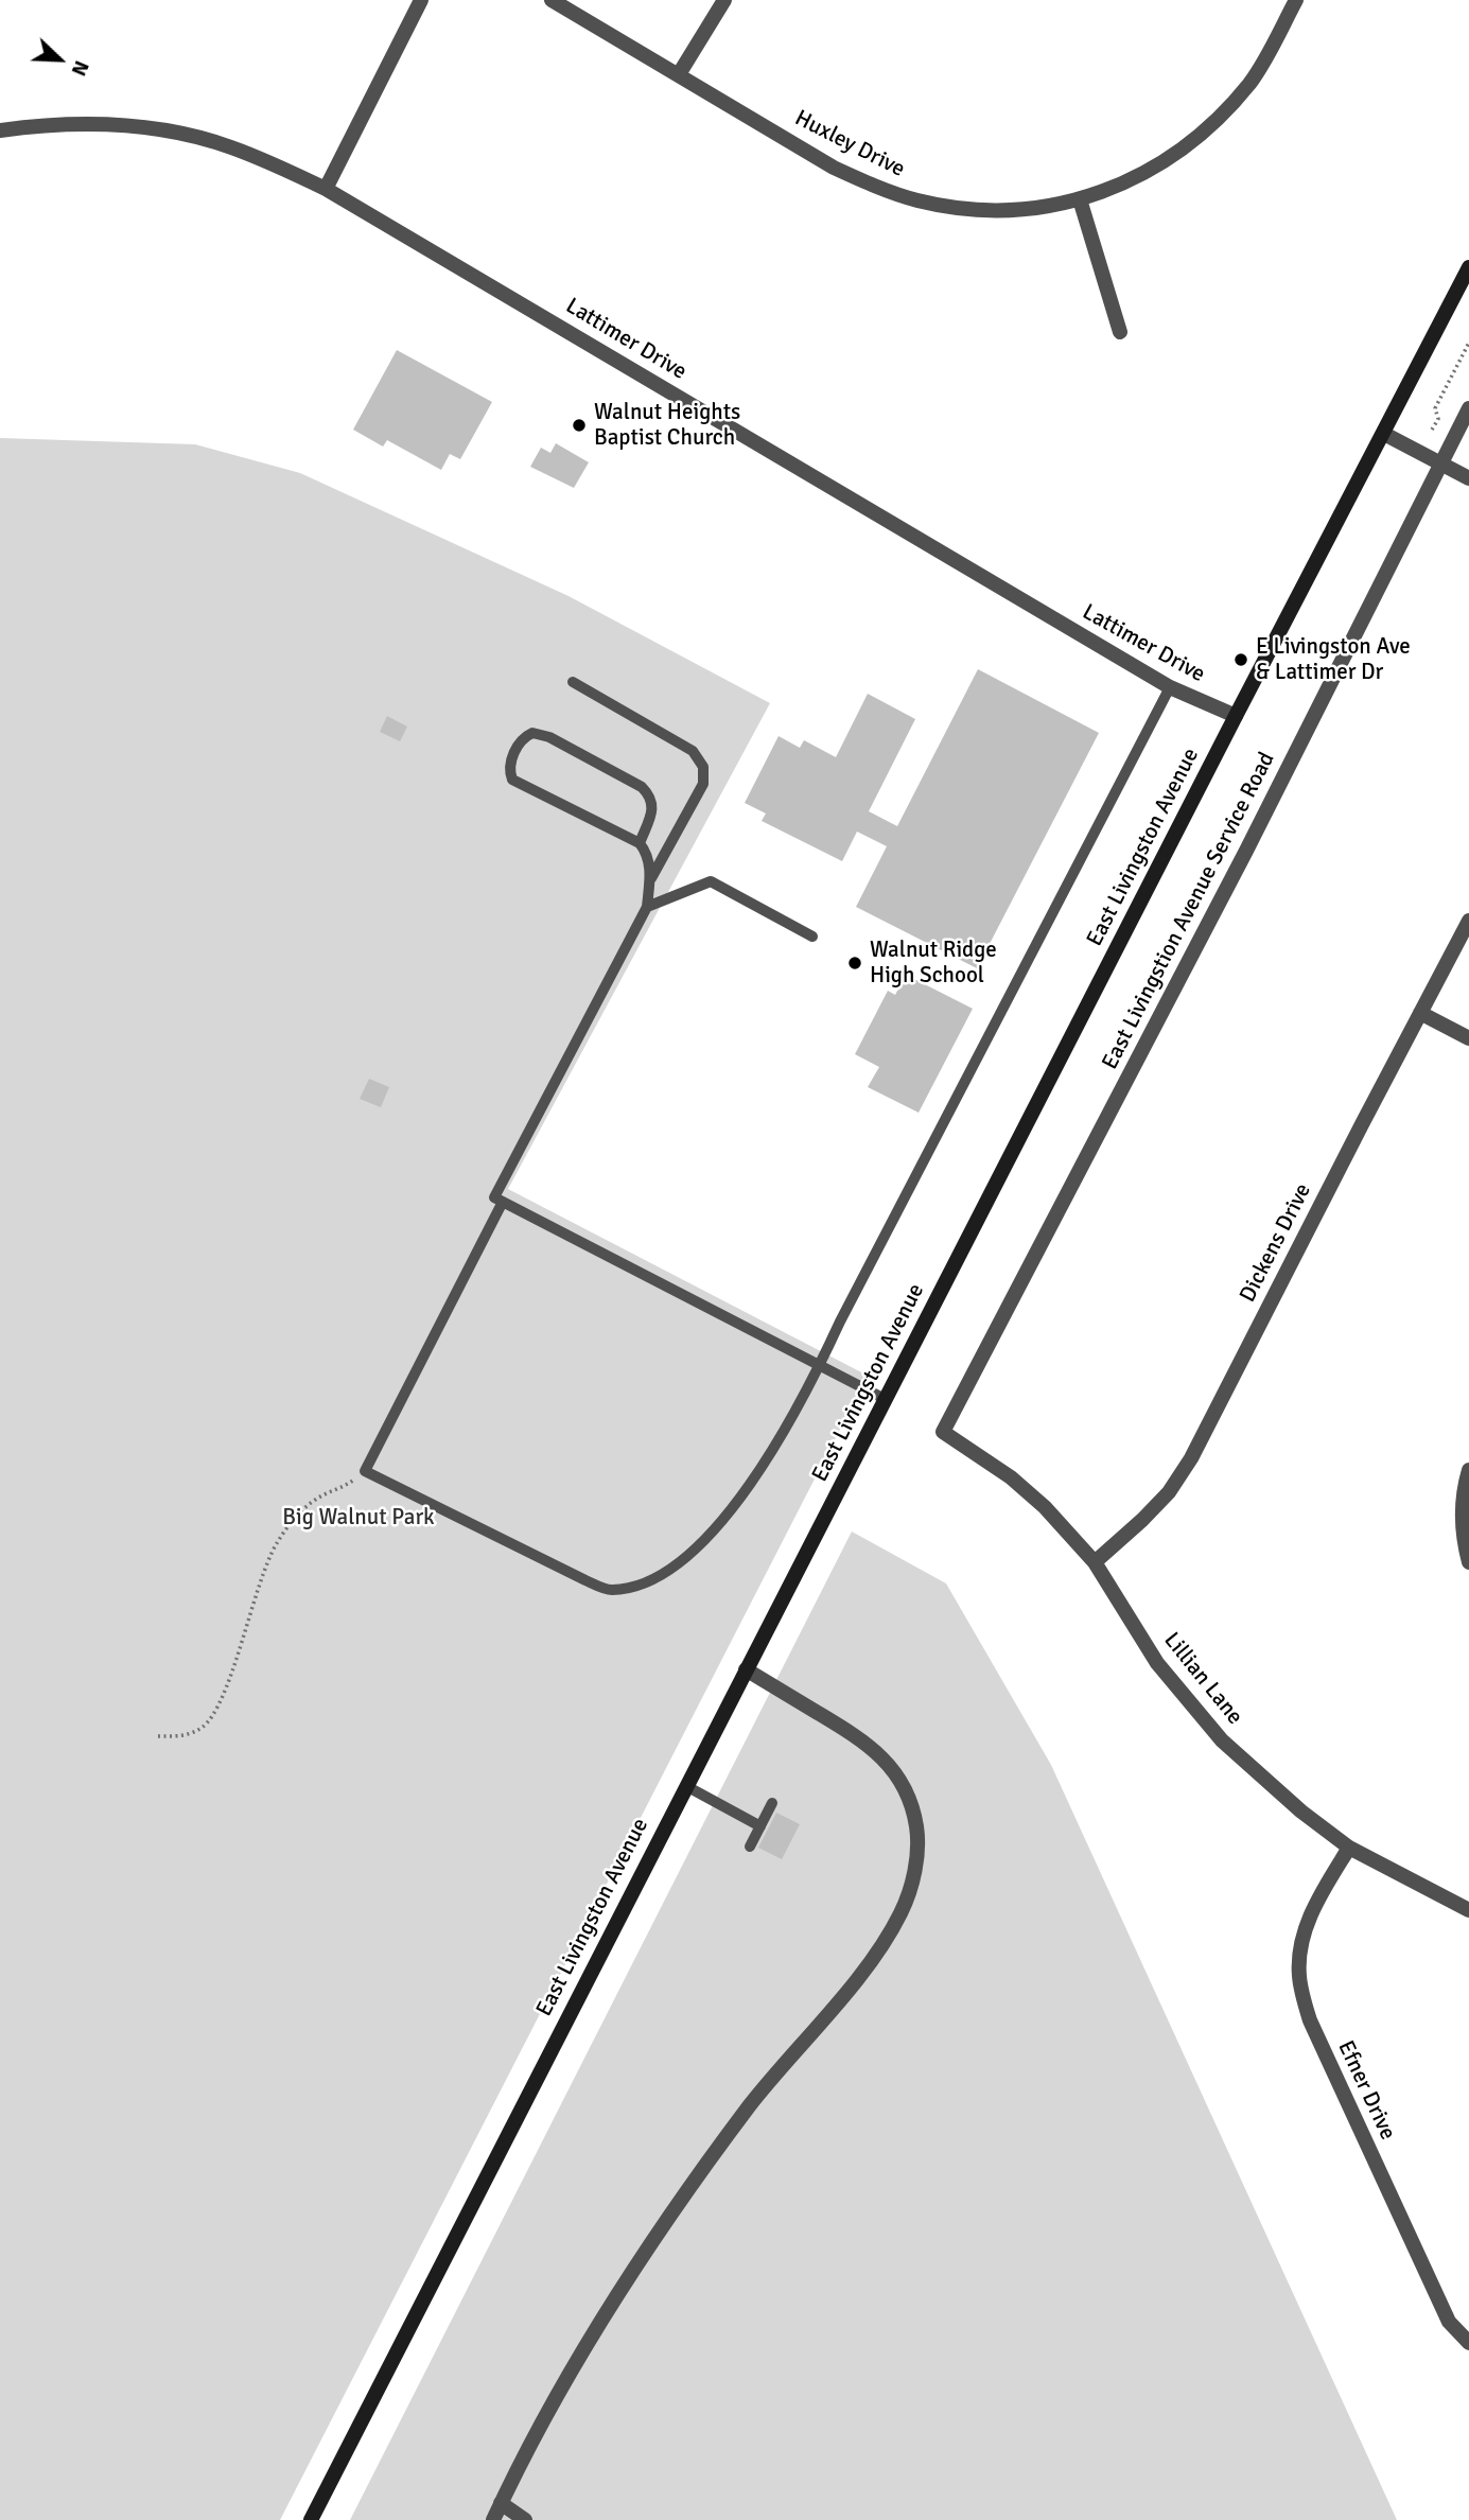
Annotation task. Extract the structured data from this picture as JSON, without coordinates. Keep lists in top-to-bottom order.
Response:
{
  "streets": {
    "main road": ["East Livingston Avenue"],
    "street": [
      "Huxley Drive",
      "Lattimer Drive",
      "East Livingstion Avenue Service Road",
      "Dickens Drive",
      "Lillian Lane",
      "Efner Drive"
    ]
  },
  "crossings": [
    ["Lattimer Drive", "East Livingston Avenue"],
    ["East Livingstion Avenue Service Road", "Lillian Lane"],
    ["Dickens Drive", "Lillian Lane"],
    ["Lillian Lane", "Efner Drive"]
  ],
  "parks": ["Big Walnut Park"],
  "places": ["Walnut Heights Baptist Church", "E Livingston Ave & Lattimer Dr", "Walnut Ridge High School"],
  "north": "bottom right"
}
